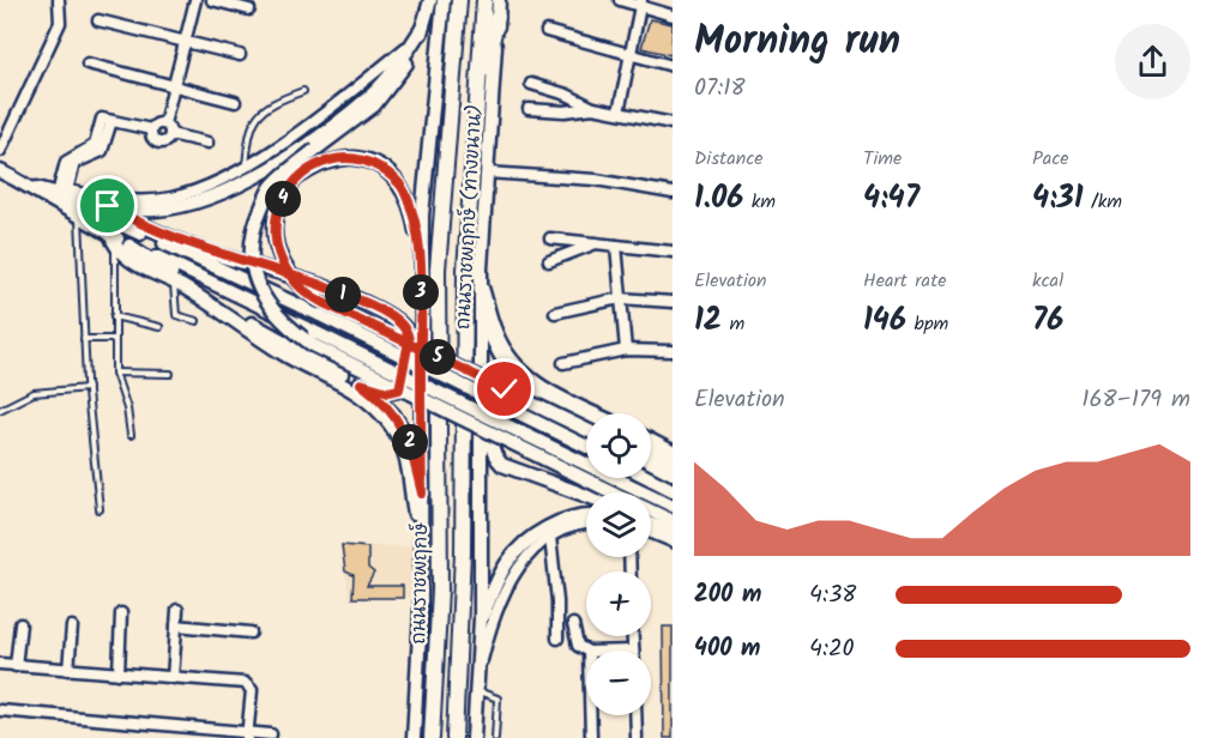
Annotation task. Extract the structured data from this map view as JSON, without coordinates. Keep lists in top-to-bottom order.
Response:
{
  "streets": {
    "main road": ["ถนนราชพฤกษ์ (ทางขนาน)", "ถนนราชพฤกษ์"]
  },
  "page": {
    "heading": ["Morning run", "07:18"],
    "stats": [
      ["Distance", "1.06 km"],
      ["Time", "4:47"],
      ["Pace", "4:31 /km"],
      ["Elevation", "12 m"],
      ["Heart rate", "146 bpm"],
      ["kcal", "76"]
    ],
    "pins": [
      "4",
      "3",
      "1",
      "5",
      "2"
    ],
    "chart": ["Elevation", "168–179 m"],
    "map_buttons": ["+", "−"],
    "list": [
      {
        "name": "200 m",
        "note": "4:38"
      },
      {
        "name": "400 m",
        "note": "4:20"
      }
    ]
  }
}
